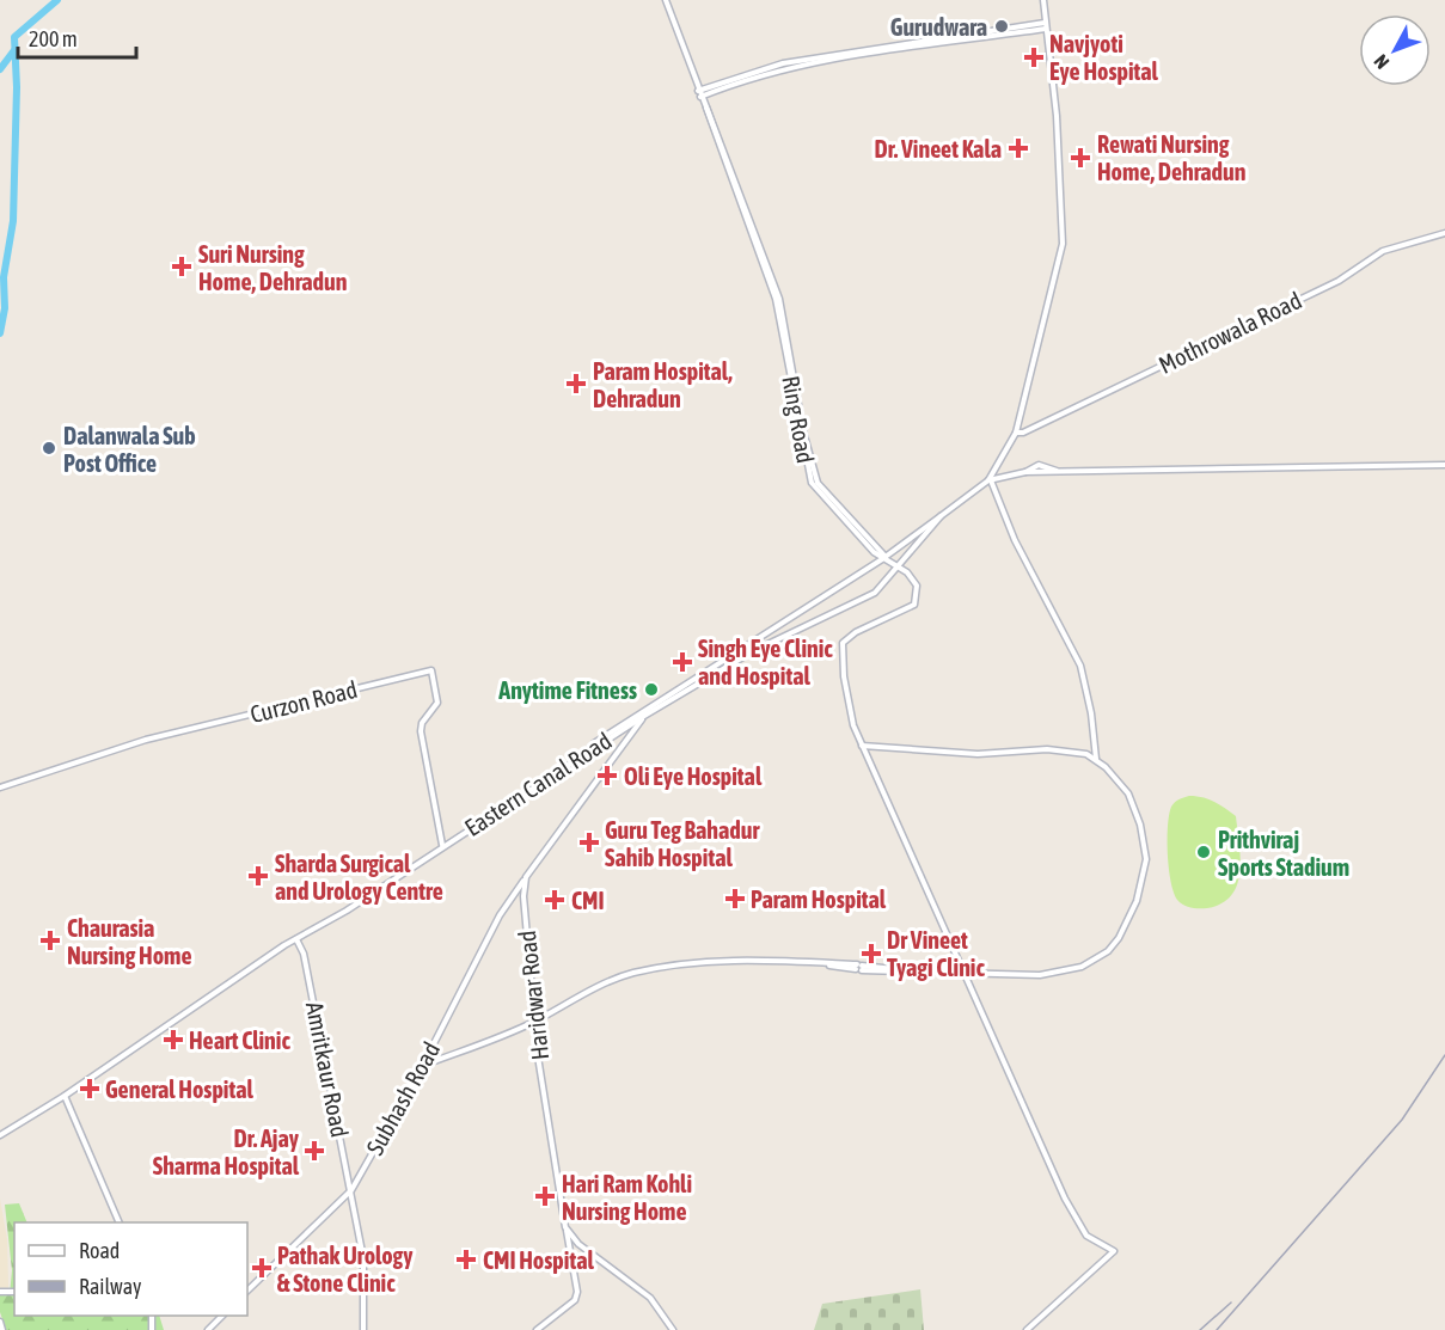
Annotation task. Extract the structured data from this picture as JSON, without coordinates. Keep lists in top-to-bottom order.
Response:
{
  "streets": {
    "street": [
      "Mothrowala Road",
      "Ring Road",
      "Curzon Road",
      "Eastern Canal Road",
      "Haridwar Road",
      "Amritkaur Road",
      "Subhash Road"
    ]
  },
  "crossings": [
    ["Curzon Road", "Eastern Canal Road"],
    ["Eastern Canal Road", "Amritkaur Road"],
    ["Haridwar Road", "Subhash Road"],
    ["Amritkaur Road", "Subhash Road"]
  ],
  "places": {
    "other": [
      "Gurudwara",
      "Dalanwala Sub Post Office",
      "Anytime Fitness",
      "Prithviraj Sports Stadium"
    ],
    "health": [
      "Navjyoti Eye Hospital",
      "Dr. Vineet Kala",
      "Rewati Nursing Home, Dehradun",
      "Suri Nursing Home, Dehradun",
      "Param Hospital, Dehradun",
      "Singh Eye Clinic and Hospital",
      "Oli Eye Hospital",
      "Guru Teg Bahadur Sahib Hospital",
      "Sharda Surgical and Urology Centre",
      "Param Hospital",
      "CMI",
      "Chaurasia Nursing Home",
      "Dr Vineet Tyagi Clinic",
      "Heart Clinic",
      "General Hospital",
      "Dr. Ajay Sharma Hospital",
      "Hari Ram Kohli Nursing Home",
      "CMI Hospital",
      "Pathak Urology & Stone Clinic"
    ]
  },
  "legend": ["Road", "Railway"],
  "scale_bar": "200 m",
  "north": "bottom left"
}
